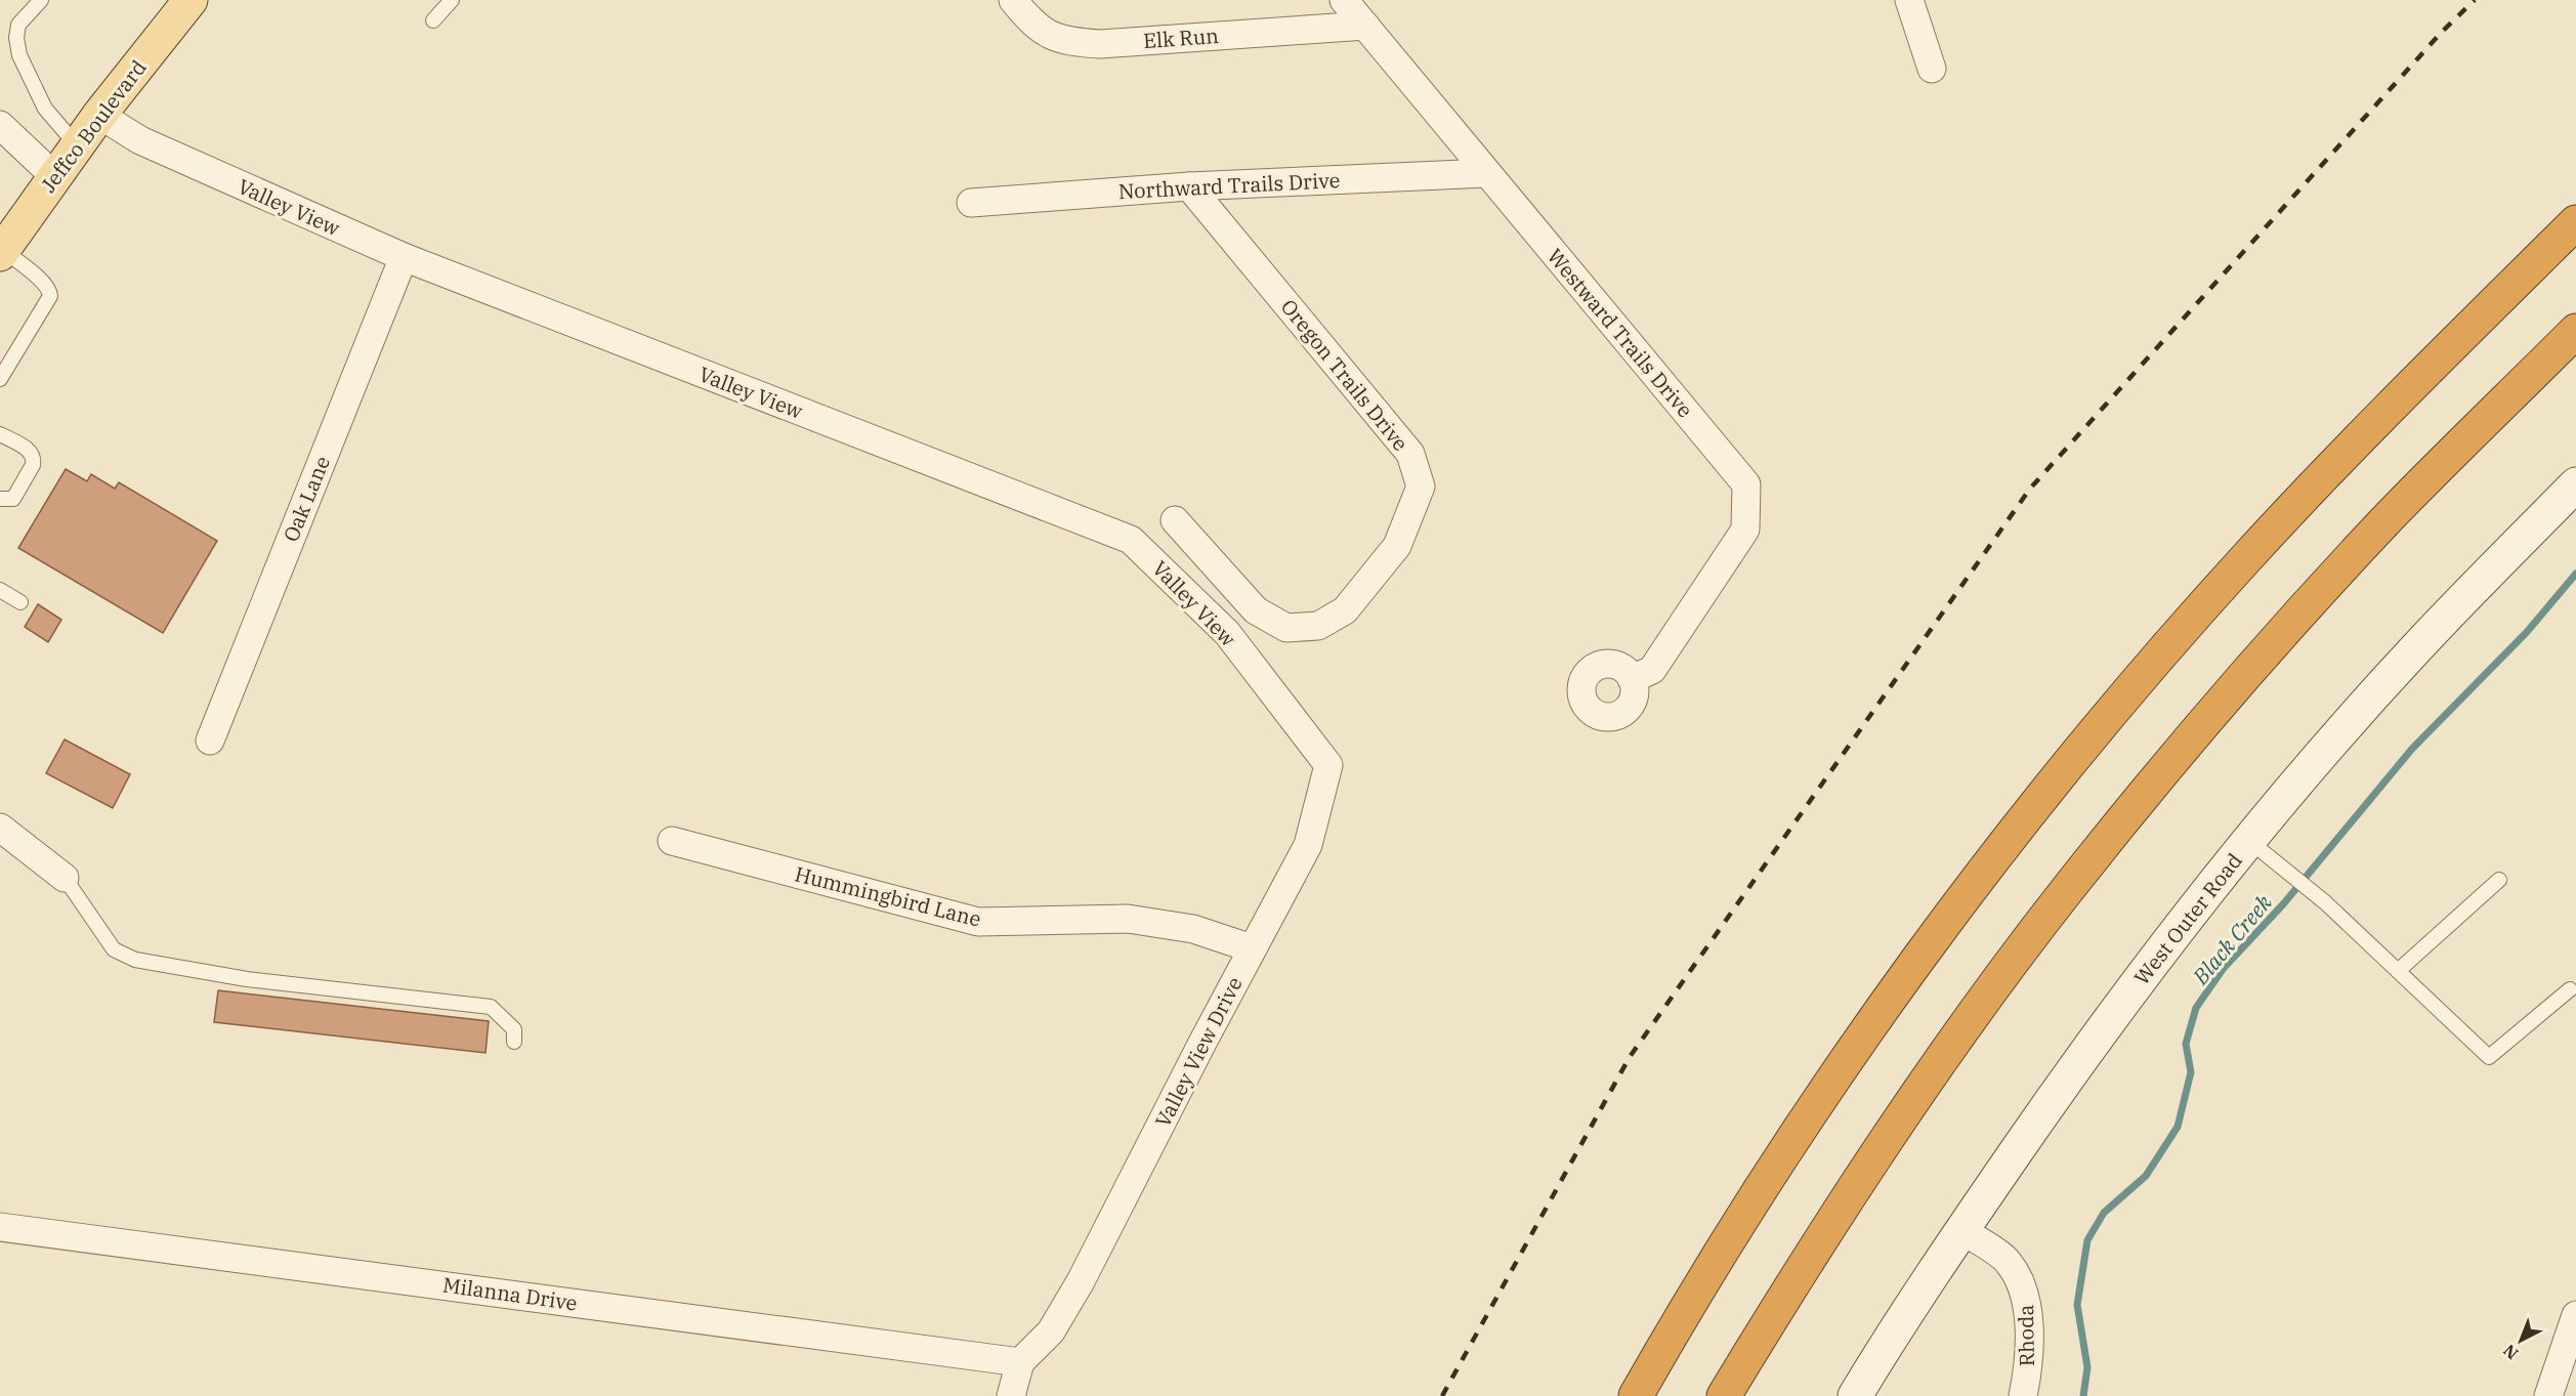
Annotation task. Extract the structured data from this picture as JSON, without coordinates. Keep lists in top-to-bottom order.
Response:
{
  "streets": {
    "main road": ["Jeffco Boulevard"],
    "street": [
      "Elk Run",
      "Northward Trails Drive",
      "Valley View",
      "Westward Trails Drive",
      "Oregon Trails Drive",
      "Oak Lane",
      "Hummingbird Lane",
      "West Outer Road",
      "Valley View Drive",
      "Milanna Drive",
      "Rhoda"
    ]
  },
  "crossings": [
    ["Elk Run", "Westward Trails Drive"],
    ["Jeffco Boulevard", "Valley View"],
    ["Northward Trails Drive", "Westward Trails Drive"],
    ["Northward Trails Drive", "Oregon Trails Drive"],
    ["Valley View", "Oak Lane"],
    ["Valley View", "Valley View Drive"],
    ["Hummingbird Lane", "Valley View Drive"],
    ["West Outer Road", "Rhoda"],
    ["Valley View Drive", "Milanna Drive"]
  ],
  "water": ["Black Creek"],
  "north": "bottom left"
}
